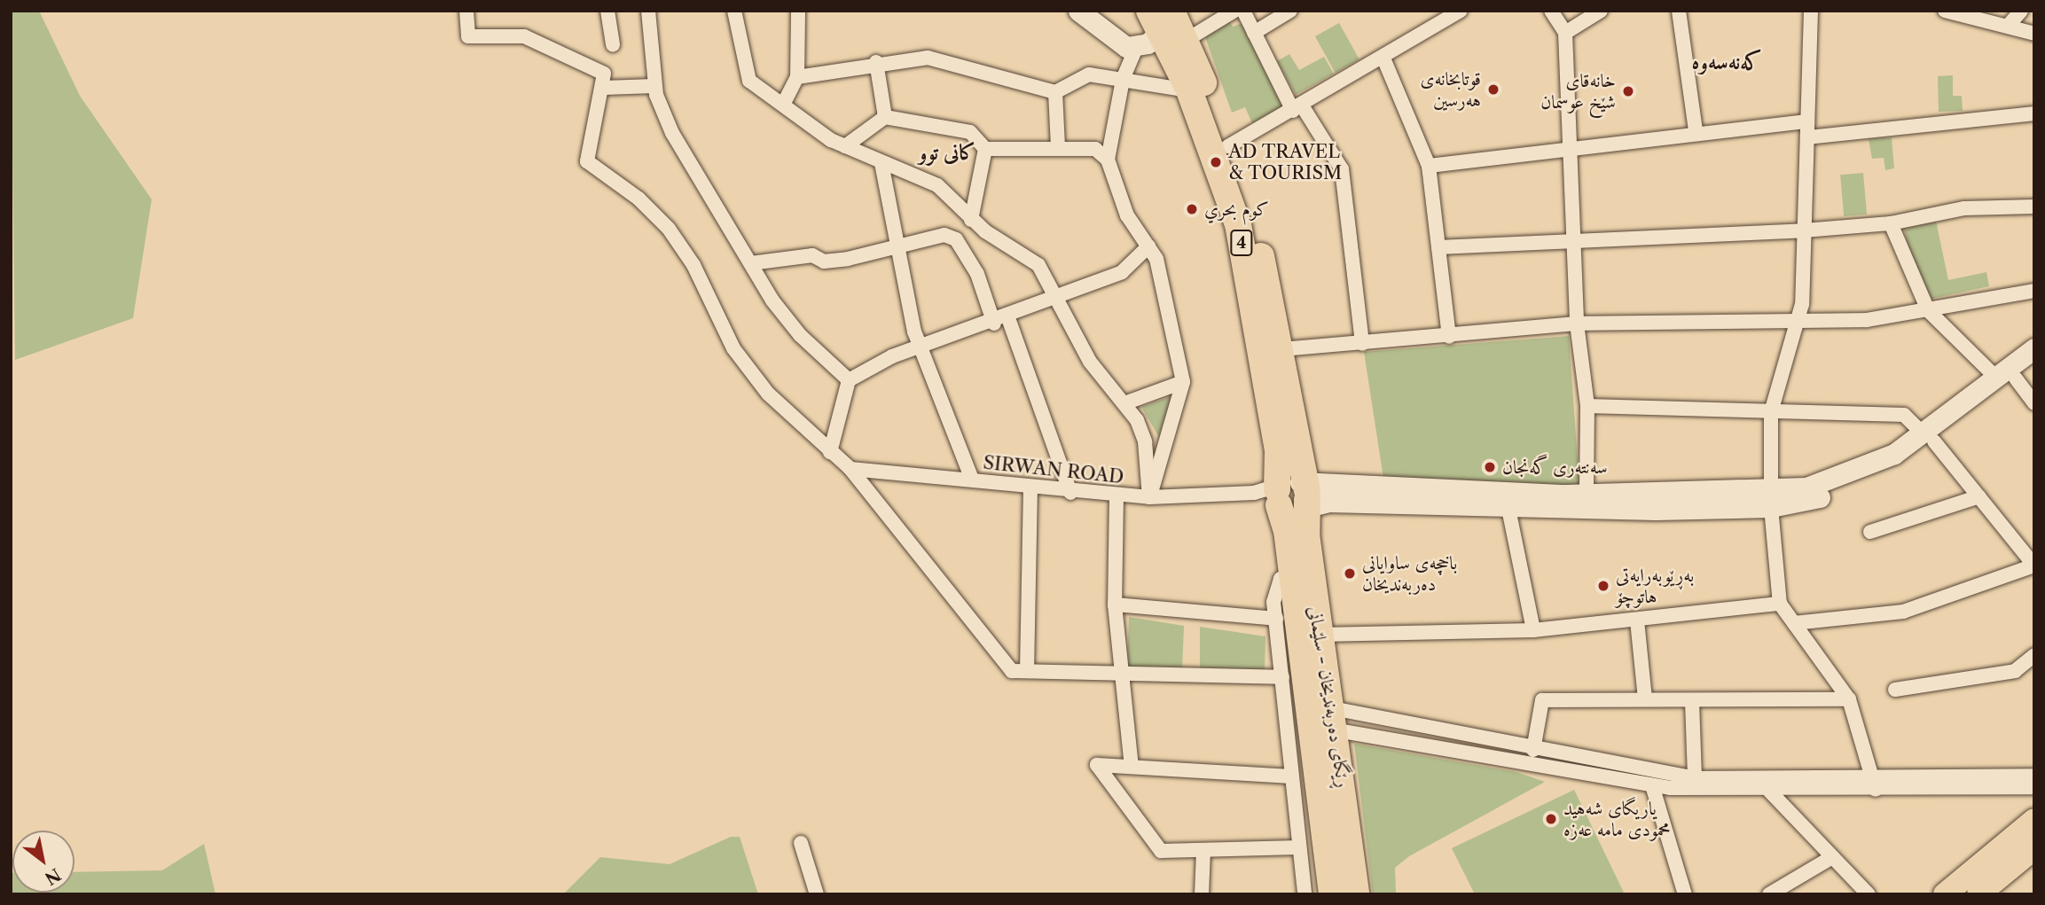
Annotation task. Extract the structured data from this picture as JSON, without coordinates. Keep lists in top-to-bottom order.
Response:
{
  "streets": {
    "highway": ["4", "ڕێگای دەربەندیخان - سلێمانی"],
    "street": ["SIRWAN ROAD"]
  },
  "crossings": [
    ["4", "SIRWAN ROAD"],
    ["4", "ڕێگای دەربەندیخان - سلێمانی"],
    ["SIRWAN ROAD", "ڕێگای دەربەندیخان - سلێمانی"]
  ],
  "districts": ["کەنەسەوە", "کانی توو"],
  "places": [
    "قوتابخانەی هەرسین",
    "خانەقای شێخ عوسمان",
    "AD TRAVEL & TOURISM",
    "کوم بحري",
    "سەنتەری گەنجان",
    "باخچەی ساوایانی دەربەندیخان",
    "بەڕێوبەرایەتی هاتوچۆ",
    "یاریگاى شه‌هید محمودى مامه‌ عه‌زه"
  ],
  "north": "bottom right"
}
